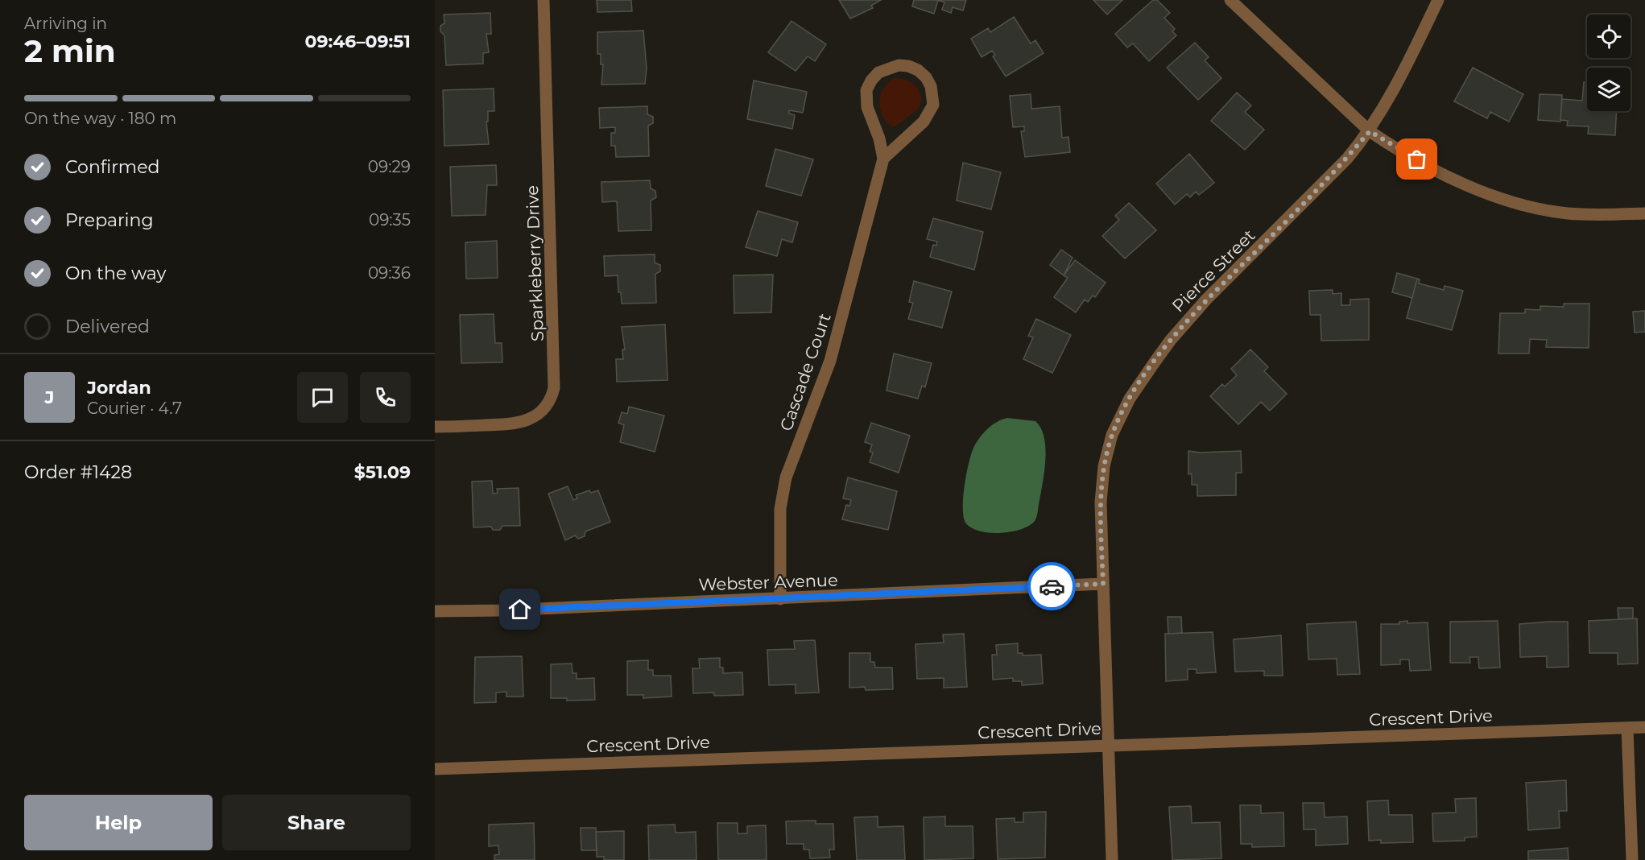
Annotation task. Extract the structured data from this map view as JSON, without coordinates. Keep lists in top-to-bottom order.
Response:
{
  "streets": {
    "street": [
      "Sparkleberry Drive",
      "Pierce Street",
      "Cascade Court",
      "Webster Avenue",
      "Crescent Drive"
    ]
  },
  "crossings": [
    ["Pierce Street", "Webster Avenue"],
    ["Pierce Street", "Crescent Drive"],
    ["Cascade Court", "Webster Avenue"]
  ],
  "page": {
    "heading": ["2 min", "Arriving in", "09:46–09:51"],
    "panel": [
      "Jordan",
      "Courier · 4.7",
      "Order #1428",
      "$51.09"
    ],
    "bar": "On the way · 180 m",
    "list": [
      ["Confirmed", "09:29"],
      ["Preparing", "09:35"],
      ["On the way", "09:36"],
      "Delivered"
    ],
    "round": "J",
    "buttons": ["Help", "Share"]
  }
}
